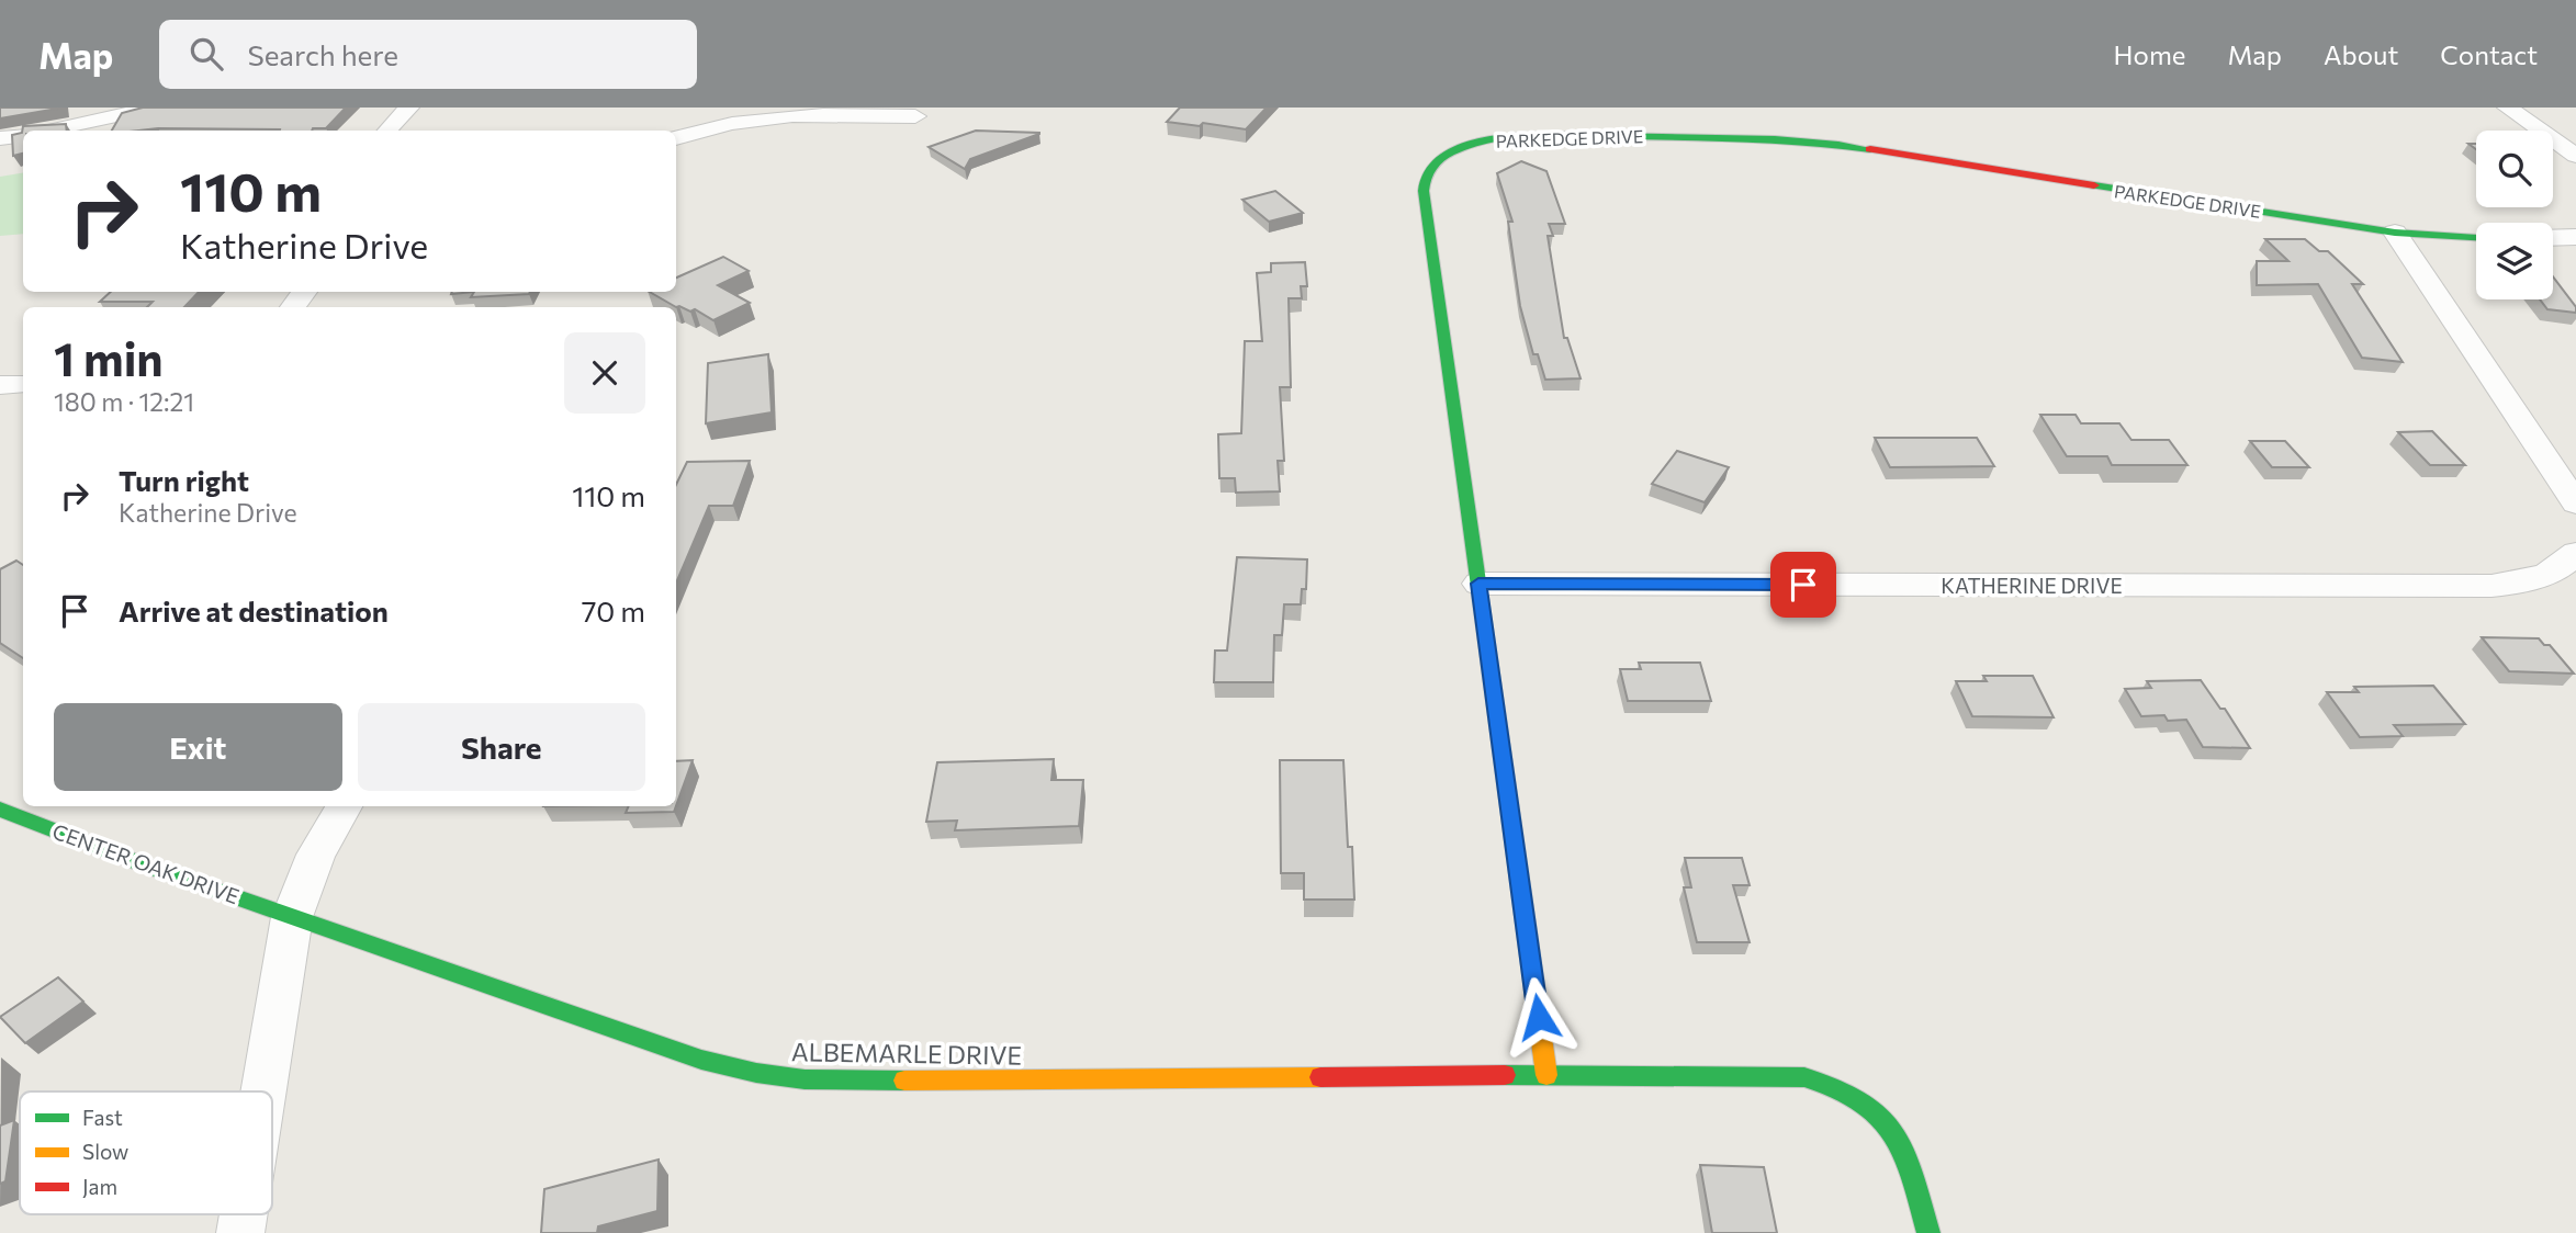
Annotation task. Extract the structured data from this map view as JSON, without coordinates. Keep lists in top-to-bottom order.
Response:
{
  "streets": {
    "street": [
      "PARKEDGE DRIVE",
      "KATHERINE DRIVE",
      "CENTER OAK DRIVE",
      "ALBEMARLE DRIVE"
    ]
  },
  "crossings": [
    ["PARKEDGE DRIVE", "KATHERINE DRIVE"],
    ["PARKEDGE DRIVE", "ALBEMARLE DRIVE"],
    ["CENTER OAK DRIVE", "ALBEMARLE DRIVE"]
  ],
  "legend": ["Fast", "Slow", "Jam"],
  "page": {
    "header": "Map",
    "search": "Search here",
    "nav": [
      "Home",
      "Map",
      "About",
      "Contact"
    ],
    "turn": ["110 m", "Katherine Drive"],
    "heading": ["1 min", "180 m · 12:21"],
    "list": [
      {
        "name": "Turn right",
        "note": "Katherine Drive",
        "value": "110 m"
      },
      {
        "name": "Arrive at destination",
        "value": "70 m"
      }
    ],
    "buttons": ["Exit", "Share"]
  }
}
